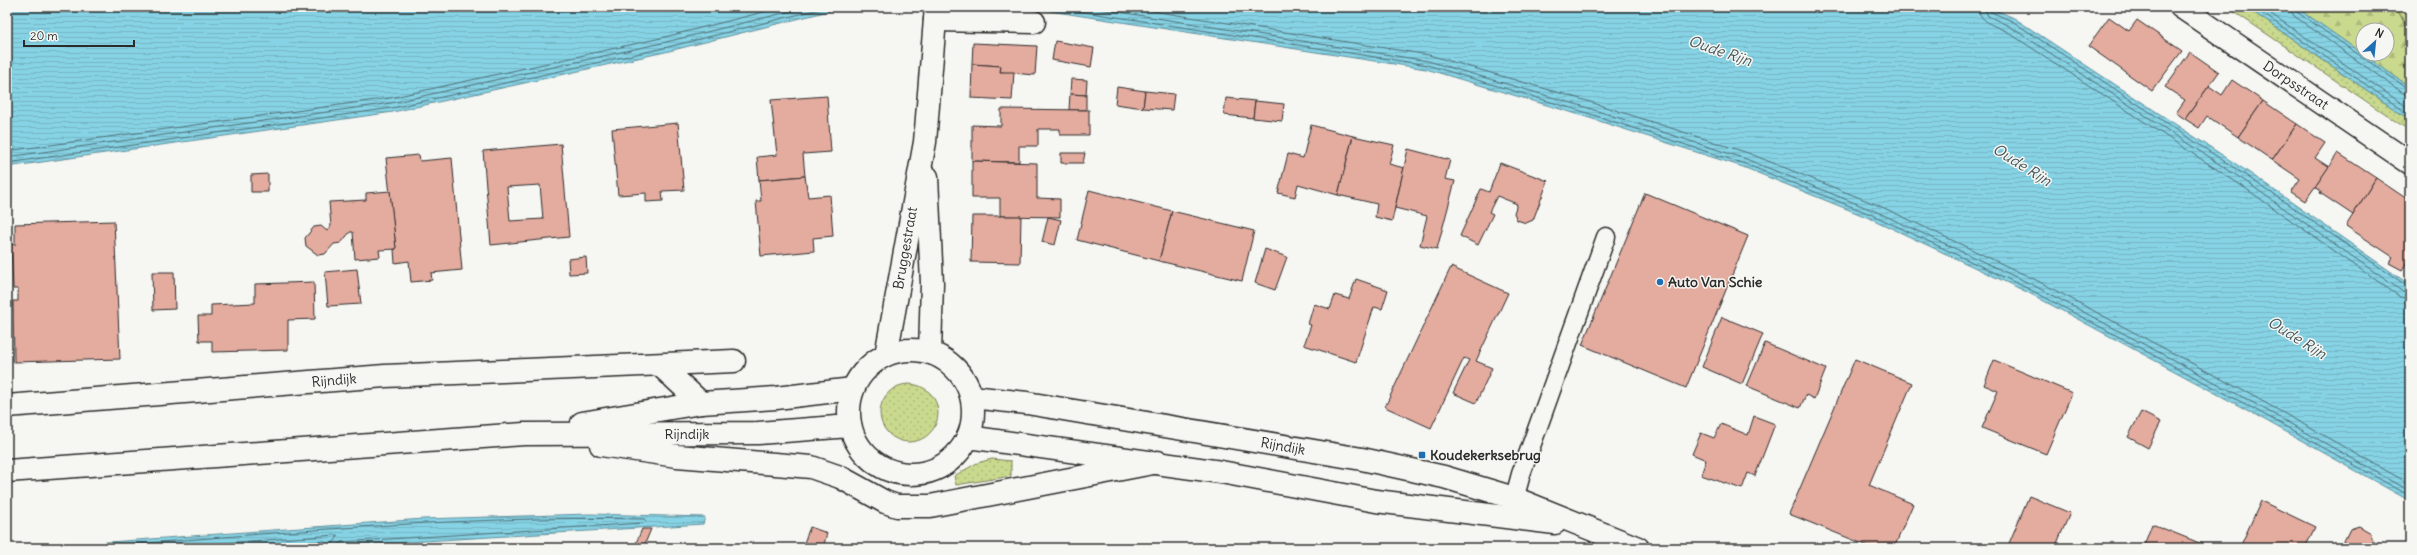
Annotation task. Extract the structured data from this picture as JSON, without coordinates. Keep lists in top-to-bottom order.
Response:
{
  "streets": {
    "main road": ["Dorpsstraat", "Bruggestraat", "Rijndijk"]
  },
  "crossings": [
    ["Bruggestraat", "Rijndijk"]
  ],
  "water": ["Oude Rijn"],
  "places": {
    "other": ["Auto Van Schie"],
    "transit": ["Koudekerksebrug"]
  },
  "scale_bar": "20 m",
  "north": "top right"
}
